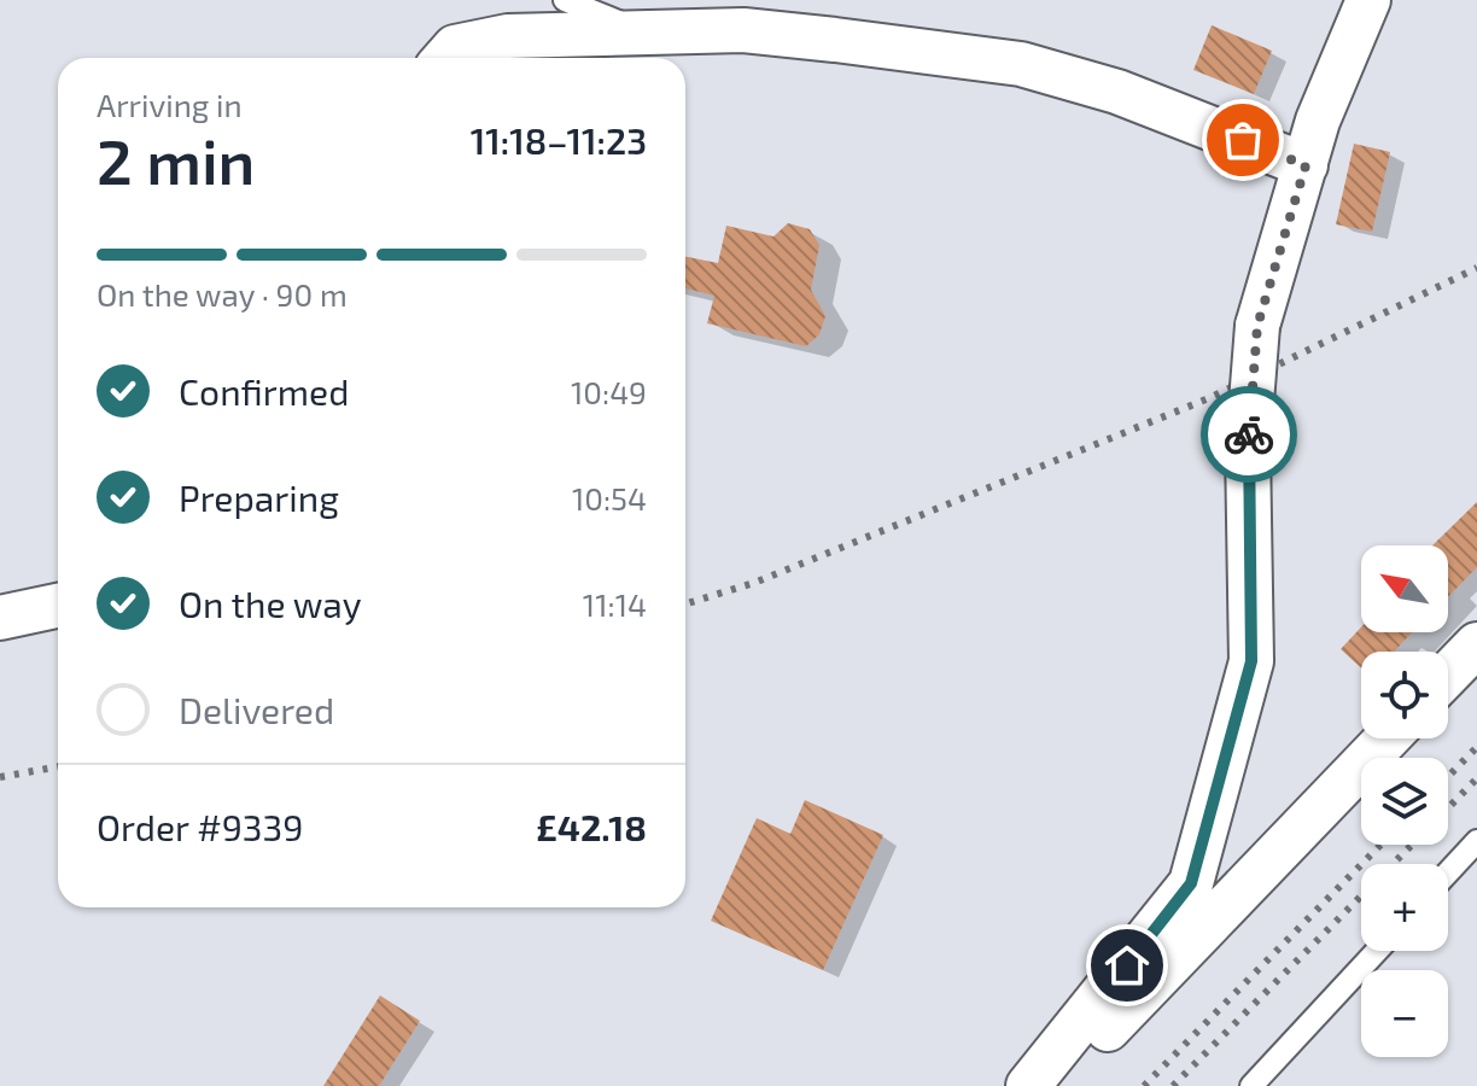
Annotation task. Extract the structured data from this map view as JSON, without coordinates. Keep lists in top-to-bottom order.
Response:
{
  "north": "top left",
  "page": {
    "heading": ["2 min", "Arriving in", "11:18–11:23"],
    "panel": ["Order #9339", "£42.18"],
    "bar": "On the way · 90 m",
    "list": [
      ["Confirmed", "10:49"],
      ["Preparing", "10:54"],
      ["On the way", "11:14"],
      "Delivered"
    ],
    "map_buttons": ["+", "−"]
  }
}
